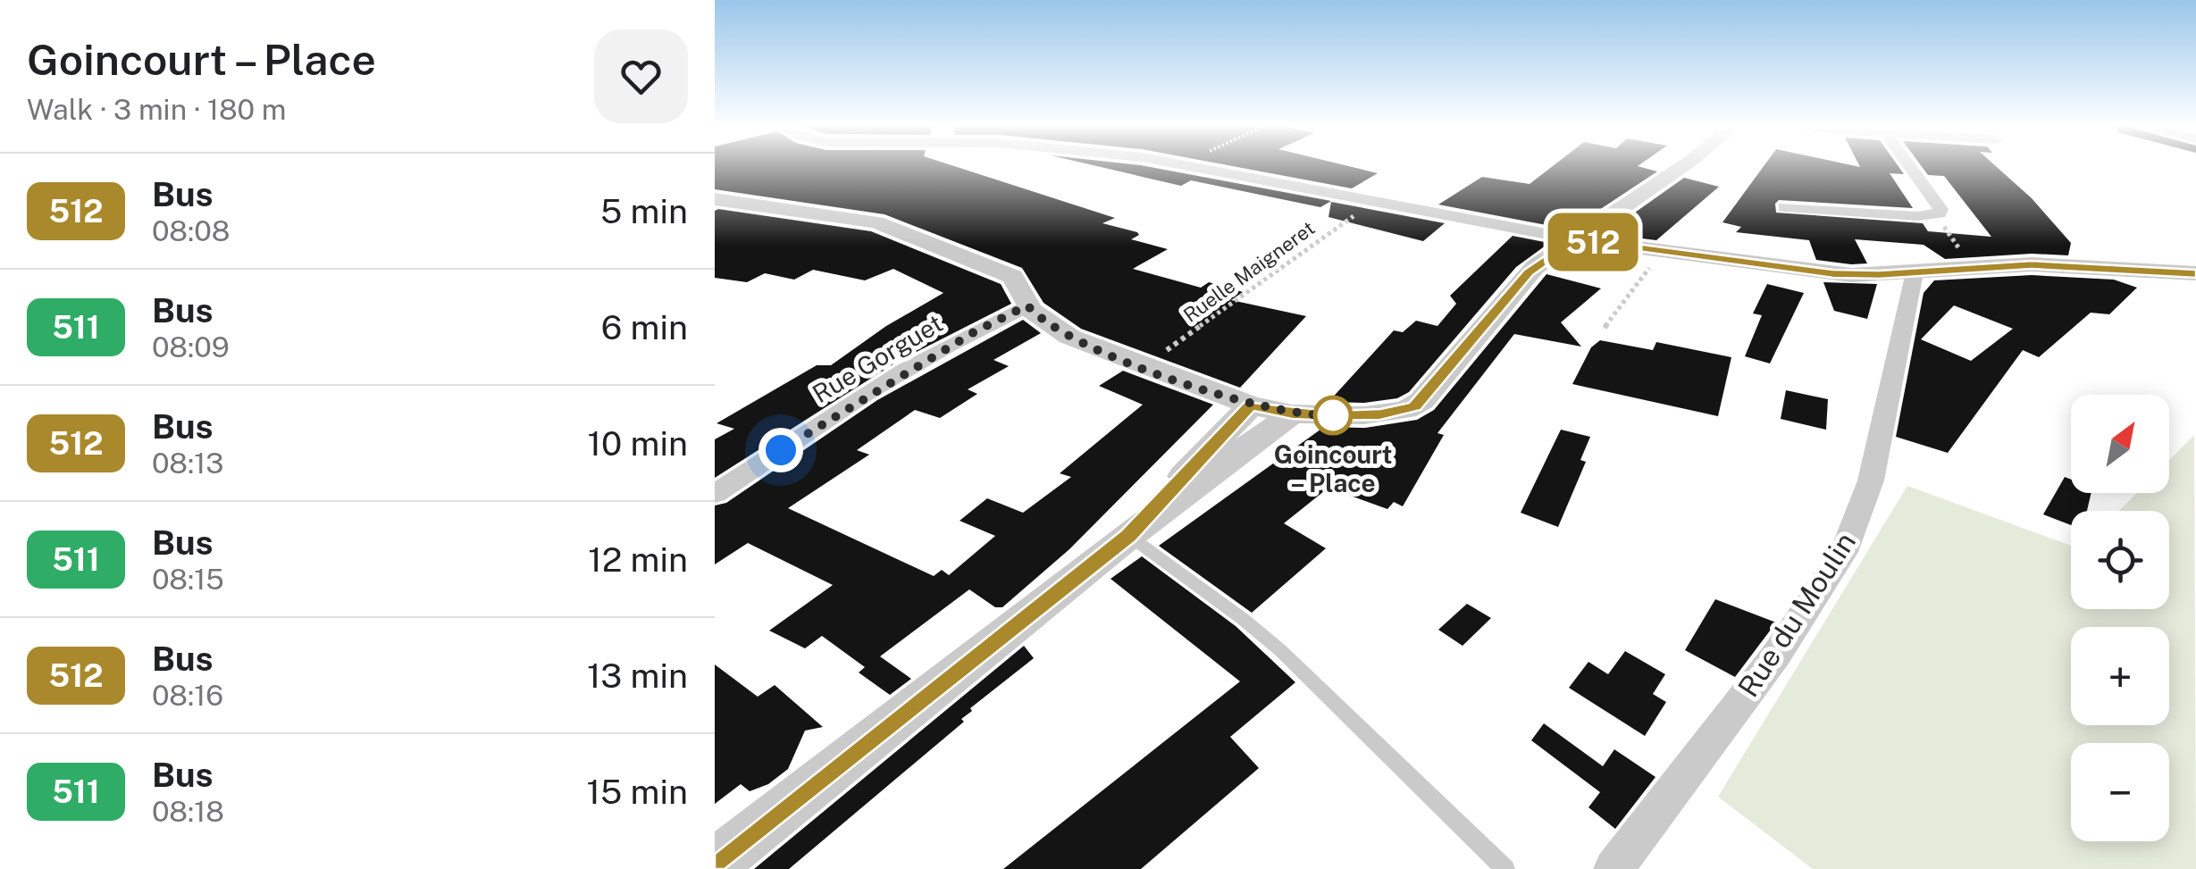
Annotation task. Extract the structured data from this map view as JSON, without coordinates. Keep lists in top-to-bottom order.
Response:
{
  "streets": {
    "street": ["Rue Gorguet", "Rue du Moulin"],
    "path": ["Ruelle Maigneret"]
  },
  "places": ["Goincourt – Place"],
  "lines": ["bus line 512"],
  "north": "top right",
  "page": {
    "heading": ["Goincourt – Place", "Walk · 3 min · 180 m"],
    "on_map": "512",
    "list": [
      {
        "mark": "512",
        "name": "Bus",
        "note": "08:08",
        "value": "5 min"
      },
      {
        "mark": "511",
        "name": "Bus",
        "note": "08:09",
        "value": "6 min"
      },
      {
        "mark": "512",
        "name": "Bus",
        "note": "08:13",
        "value": "10 min"
      },
      {
        "mark": "511",
        "name": "Bus",
        "note": "08:15",
        "value": "12 min"
      },
      {
        "mark": "512",
        "name": "Bus",
        "note": "08:16",
        "value": "13 min"
      },
      {
        "mark": "511",
        "name": "Bus",
        "note": "08:18",
        "value": "15 min"
      }
    ],
    "map_buttons": ["+", "−"]
  }
}
